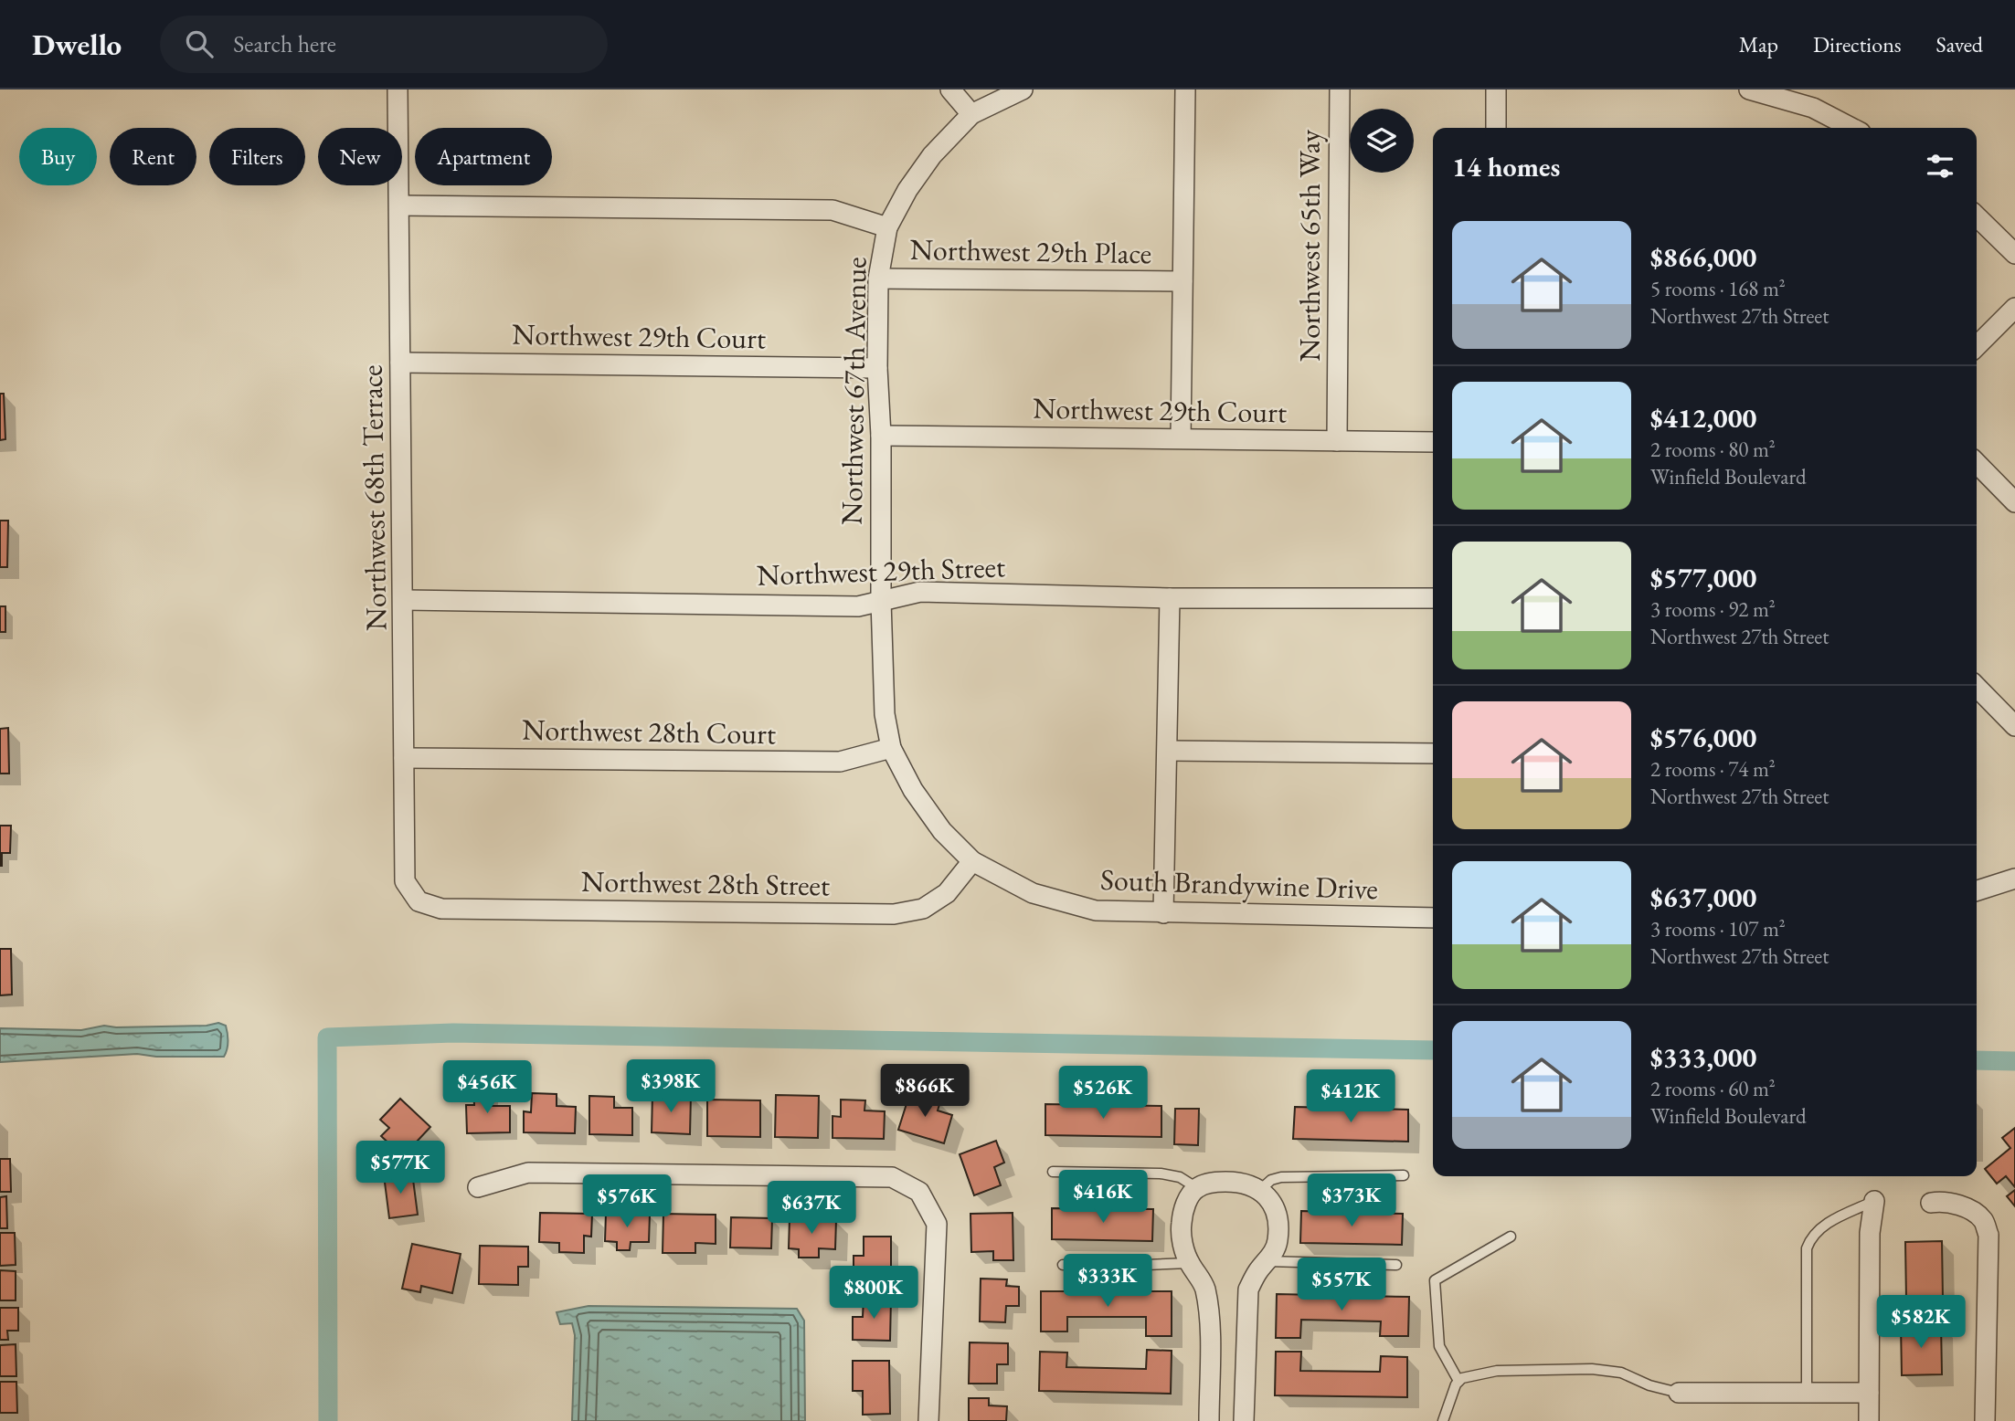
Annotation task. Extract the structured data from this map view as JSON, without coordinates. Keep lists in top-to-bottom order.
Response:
{
  "streets": {
    "street": [
      "Northwest 65th Way",
      "Northwest 29th Place",
      "Northwest 29th Court",
      "Northwest 67th Avenue",
      "Northwest 68th Terrace",
      "Northwest 29th Street",
      "Northwest 28th Court",
      "Northwest 28th Street",
      "South Brandywine Drive"
    ]
  },
  "crossings": [
    ["Northwest 65th Way", "Northwest 29th Court"],
    ["Northwest 29th Place", "Northwest 67th Avenue"],
    ["Northwest 29th Place", "Northwest 68th Terrace"],
    ["Northwest 29th Court", "Northwest 67th Avenue"],
    ["Northwest 29th Court", "Northwest 68th Terrace"],
    ["Northwest 67th Avenue", "Northwest 29th Street"],
    ["Northwest 67th Avenue", "Northwest 28th Court"],
    ["Northwest 67th Avenue", "Northwest 28th Street"],
    ["Northwest 67th Avenue", "South Brandywine Drive"],
    ["Northwest 68th Terrace", "Northwest 29th Street"],
    ["Northwest 68th Terrace", "Northwest 28th Court"],
    ["Northwest 68th Terrace", "Northwest 28th Street"],
    ["Northwest 28th Street", "South Brandywine Drive"]
  ],
  "page": {
    "header": "Dwello",
    "search": "Search here",
    "nav": ["Map", "Directions", "Saved"],
    "chip": [
      "Buy",
      "Rent",
      "Filters",
      "New",
      "Apartment"
    ],
    "heading": "14 homes",
    "list": [
      {
        "name": "$866,000",
        "note": "5 rooms · 168 m² · Northwest 27th Street"
      },
      {
        "name": "$412,000",
        "note": "2 rooms · 80 m² · Winfield Boulevard"
      },
      {
        "name": "$577,000",
        "note": "3 rooms · 92 m² · Northwest 27th Street"
      },
      {
        "name": "$576,000",
        "note": "2 rooms · 74 m² · Northwest 27th Street"
      },
      {
        "name": "$637,000",
        "note": "3 rooms · 107 m² · Northwest 27th Street"
      },
      {
        "name": "$333,000",
        "note": "2 rooms · 60 m² · Winfield Boulevard"
      }
    ],
    "price": [
      "$398K",
      "$456K",
      "$866K",
      "$526K",
      "$412K",
      "$577K",
      "$416K",
      "$373K",
      "$576K",
      "$637K",
      "$333K",
      "$557K",
      "$800K",
      "$582K"
    ]
  }
}
